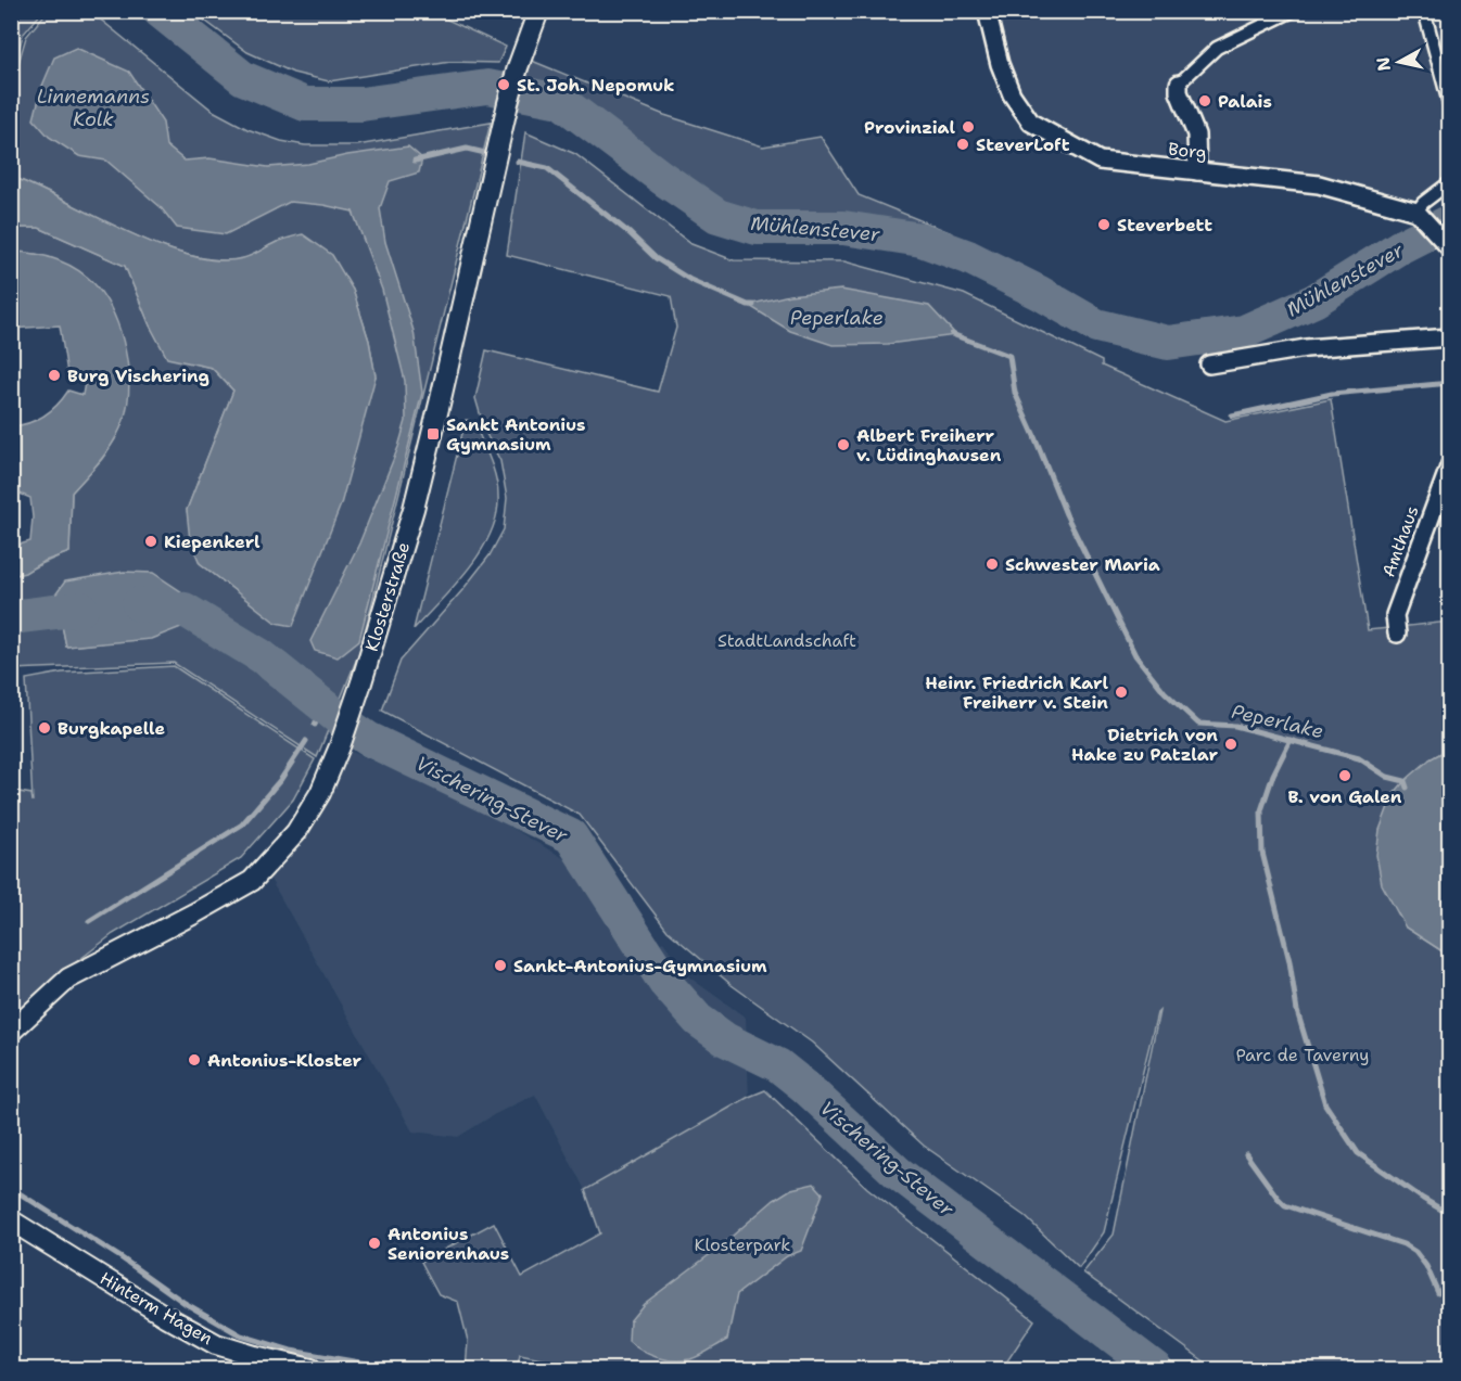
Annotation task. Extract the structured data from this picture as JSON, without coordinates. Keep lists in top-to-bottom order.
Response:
{
  "streets": {
    "street": [
      "Borg",
      "Amthaus",
      "Klosterstraße",
      "Hinterm Hagen"
    ]
  },
  "water": [
    "Linnemanns Kolk",
    "Mühlenstever",
    "Peperlake",
    "Vischering-Stever"
  ],
  "parks": ["StadtLandschaft", "Parc de Taverny", "Klosterpark"],
  "places": {
    "other": [
      "St. Joh. Nepomuk",
      "Palais",
      "Provinzial",
      "SteverLoft",
      "Steverbett",
      "Burg Vischering",
      "Albert Freiherr v. Lüdinghausen",
      "Kiepenkerl",
      "Schwester Maria",
      "Heinr. Friedrich Karl Freiherr v. Stein",
      "Burgkapelle",
      "Dietrich von Hake zu Patzlar",
      "B. von Galen",
      "Sankt-Antonius-Gymnasium",
      "Antonius-Kloster",
      "Antonius Seniorenhaus"
    ],
    "transit": ["Sankt Antonius Gymnasium"]
  },
  "north": "left"
}
